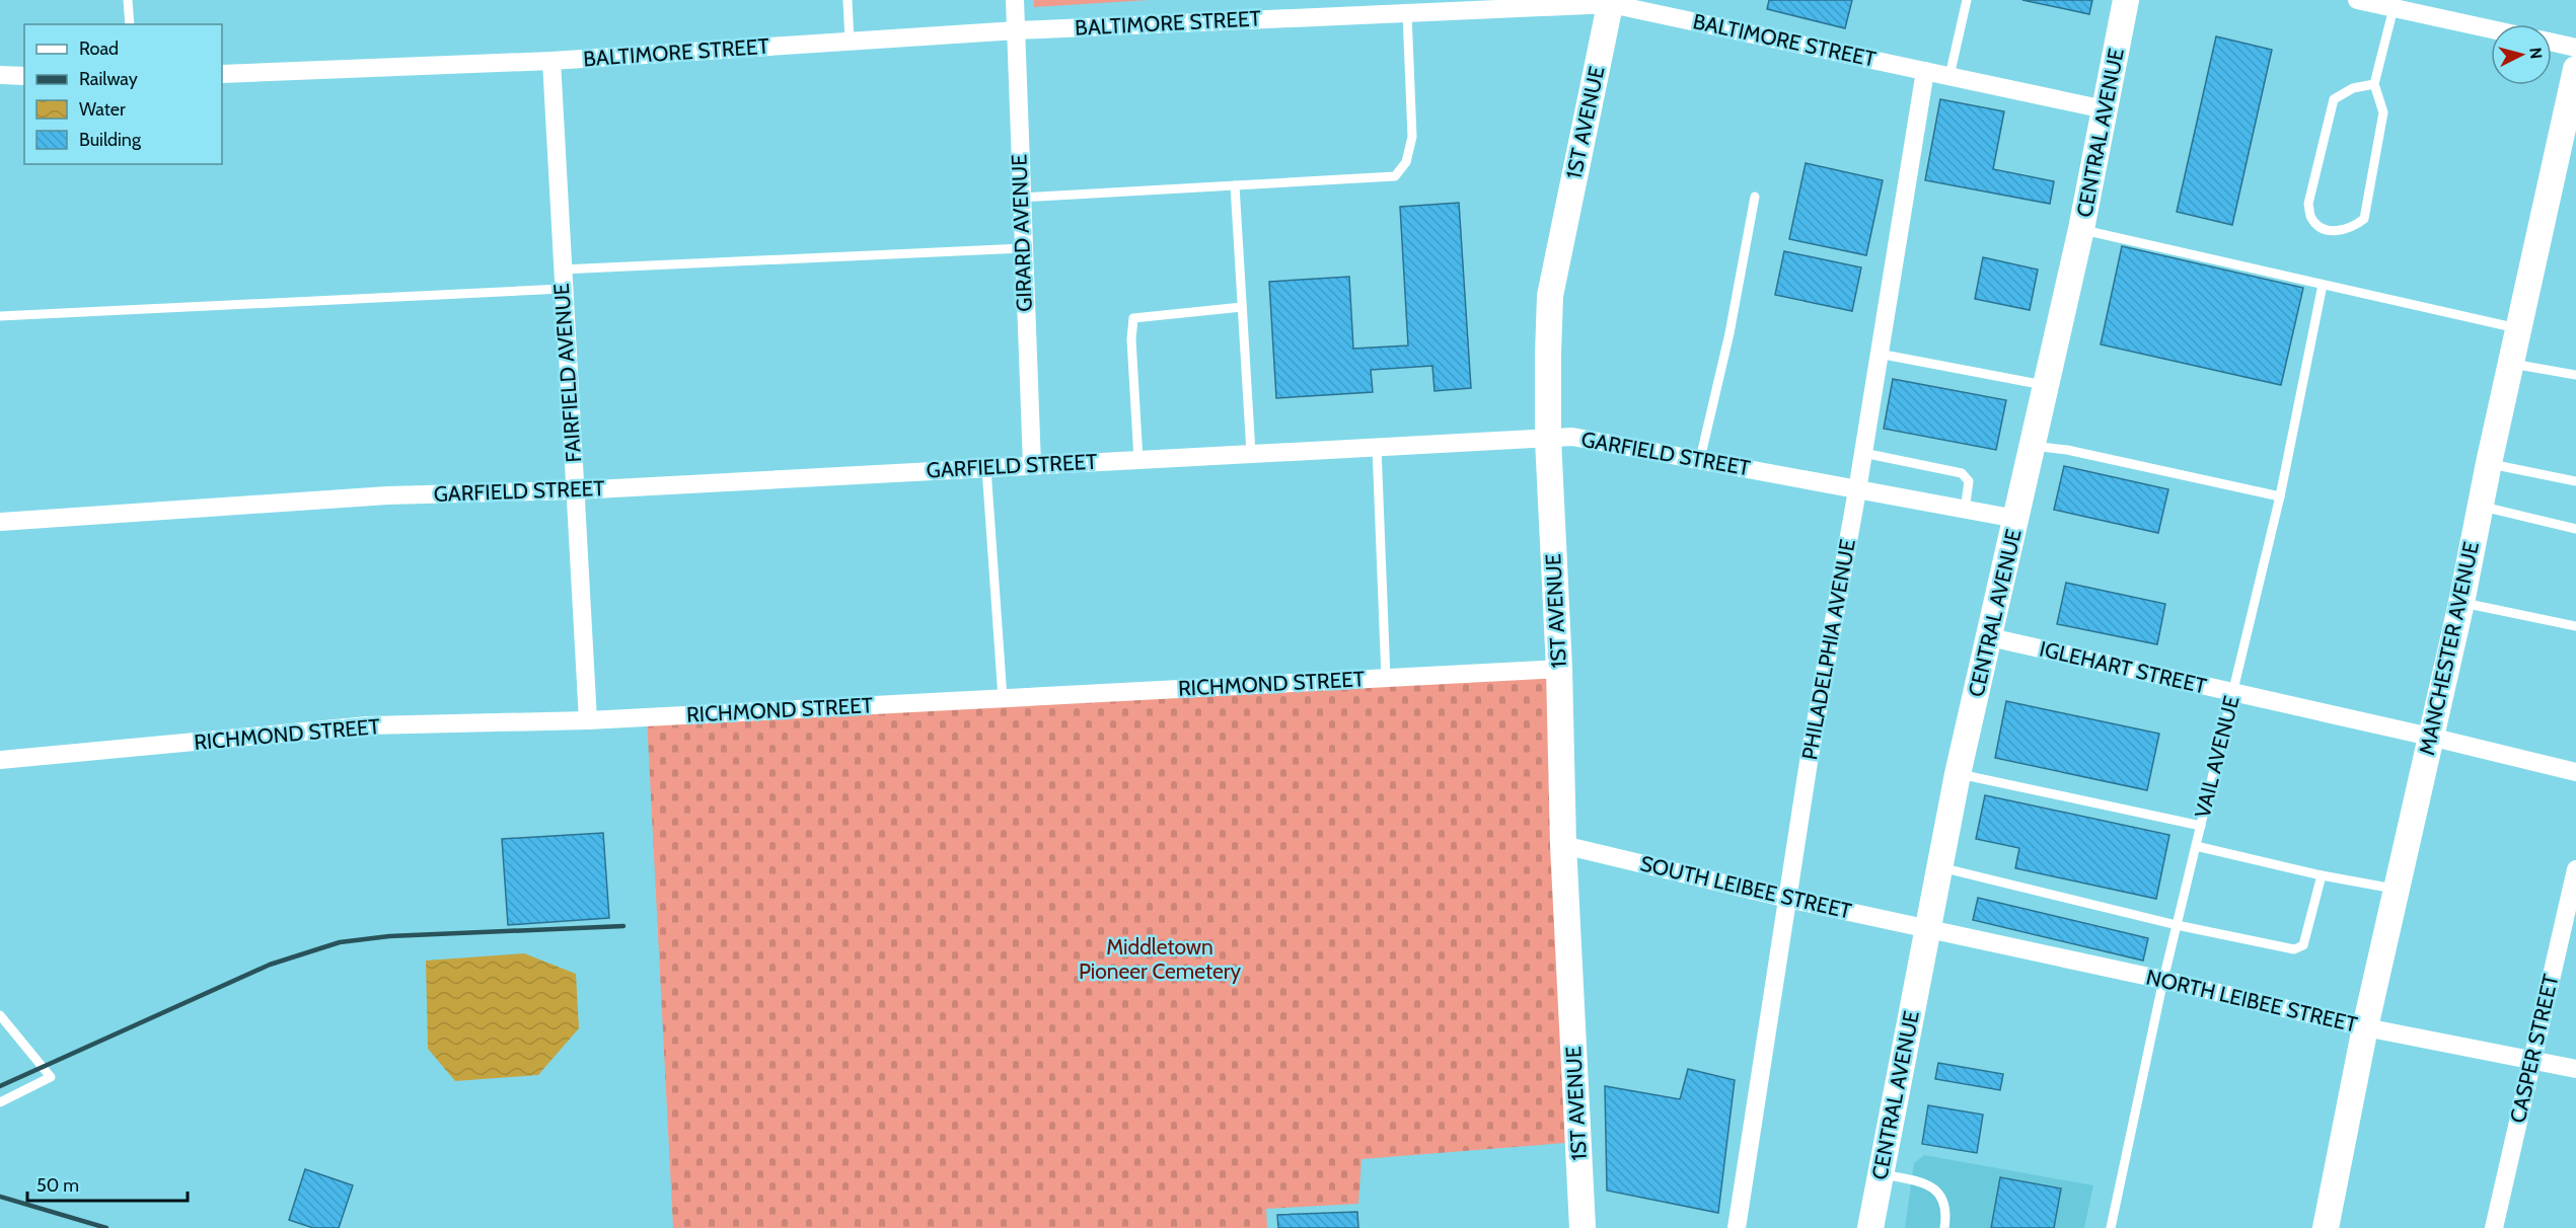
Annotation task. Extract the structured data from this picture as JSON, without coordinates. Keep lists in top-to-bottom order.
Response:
{
  "streets": {
    "street": [
      "BALTIMORE STREET",
      "1ST AVENUE",
      "CENTRAL AVENUE",
      "GIRARD AVENUE",
      "FAIRFIELD AVENUE",
      "GARFIELD STREET",
      "MANCHESTER AVENUE",
      "PHILADELPHIA AVENUE",
      "IGLEHART STREET",
      "RICHMOND STREET",
      "SOUTH LEIBEE STREET",
      "NORTH LEIBEE STREET",
      "CASPER STREET"
    ],
    "lane": ["VAIL AVENUE"]
  },
  "crossings": [
    ["BALTIMORE STREET", "1ST AVENUE"],
    ["BALTIMORE STREET", "CENTRAL AVENUE"],
    ["BALTIMORE STREET", "GIRARD AVENUE"],
    ["BALTIMORE STREET", "FAIRFIELD AVENUE"],
    ["BALTIMORE STREET", "PHILADELPHIA AVENUE"],
    ["1ST AVENUE", "GARFIELD STREET"],
    ["1ST AVENUE", "RICHMOND STREET"],
    ["1ST AVENUE", "SOUTH LEIBEE STREET"],
    ["CENTRAL AVENUE", "GARFIELD STREET"],
    ["CENTRAL AVENUE", "IGLEHART STREET"],
    ["CENTRAL AVENUE", "SOUTH LEIBEE STREET"],
    ["CENTRAL AVENUE", "NORTH LEIBEE STREET"],
    ["GIRARD AVENUE", "GARFIELD STREET"],
    ["FAIRFIELD AVENUE", "GARFIELD STREET"],
    ["FAIRFIELD AVENUE", "RICHMOND STREET"],
    ["GARFIELD STREET", "PHILADELPHIA AVENUE"],
    ["MANCHESTER AVENUE", "IGLEHART STREET"],
    ["MANCHESTER AVENUE", "NORTH LEIBEE STREET"],
    ["PHILADELPHIA AVENUE", "SOUTH LEIBEE STREET"],
    ["IGLEHART STREET", "VAIL AVENUE"],
    ["VAIL AVENUE", "NORTH LEIBEE STREET"],
    ["SOUTH LEIBEE STREET", "NORTH LEIBEE STREET"],
    ["NORTH LEIBEE STREET", "CASPER STREET"]
  ],
  "parks": ["Middletown Pioneer Cemetery"],
  "legend": [
    "Road",
    "Railway",
    "Water",
    "Building"
  ],
  "scale_bar": "50 m",
  "north": "right"
}
